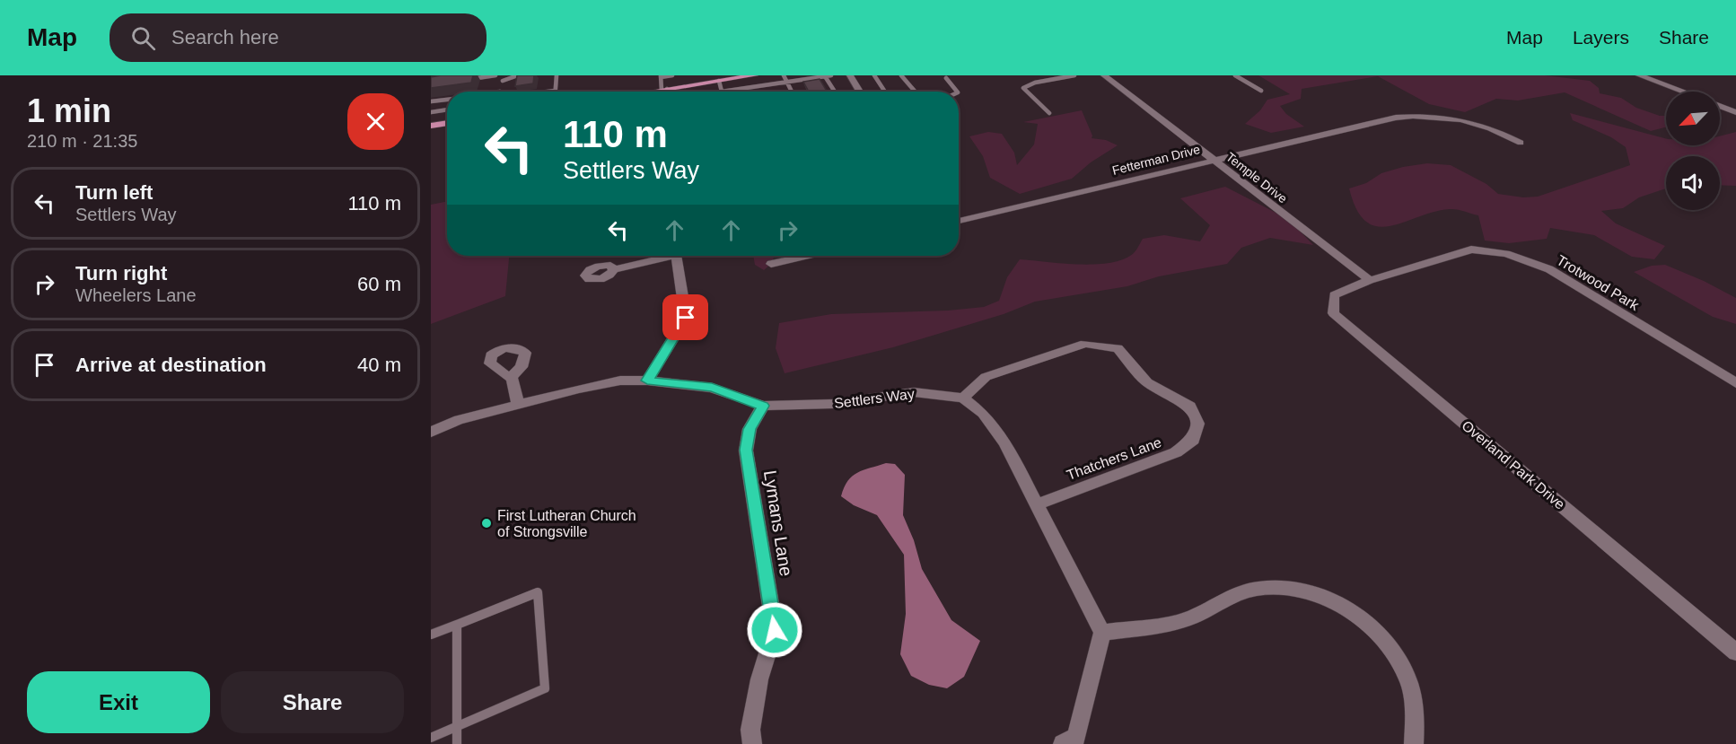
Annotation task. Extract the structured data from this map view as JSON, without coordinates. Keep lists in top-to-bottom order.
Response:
{
  "streets": {
    "street": [
      "Fetterman Drive",
      "Temple Drive",
      "Trotwood Park",
      "Settlers Way",
      "Thatchers Lane",
      "Overland Park Drive",
      "Lymans Lane"
    ]
  },
  "crossings": [
    ["Fetterman Drive", "Temple Drive"],
    ["Temple Drive", "Trotwood Park"],
    ["Temple Drive", "Overland Park Drive"],
    ["Trotwood Park", "Overland Park Drive"],
    ["Settlers Way", "Thatchers Lane"],
    ["Settlers Way", "Lymans Lane"]
  ],
  "places": ["First Lutheran Church of Strongsville"],
  "north": "bottom left",
  "page": {
    "header": "Map",
    "search": "Search here",
    "nav": ["Map", "Layers", "Share"],
    "heading": ["1 min", "210 m · 21:35"],
    "turn": ["110 m", "Settlers Way"],
    "list": [
      {
        "name": "Turn left",
        "note": "Settlers Way",
        "value": "110 m"
      },
      {
        "name": "Turn right",
        "note": "Wheelers Lane",
        "value": "60 m"
      },
      {
        "name": "Arrive at destination",
        "value": "40 m"
      }
    ],
    "buttons": ["Exit", "Share"]
  }
}
